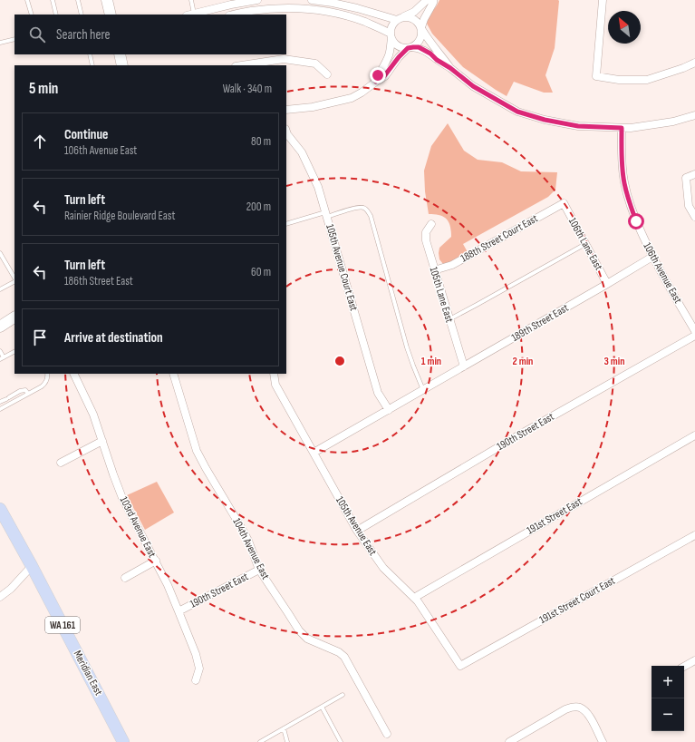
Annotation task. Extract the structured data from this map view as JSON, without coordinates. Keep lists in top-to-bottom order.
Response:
{
  "streets": {
    "main road": ["WA 161", "Meridian East"],
    "street": [
      "188th Street Court East",
      "106th Lane East",
      "105th Avenue Court East",
      "106th Avenue East",
      "105th Lane East",
      "189th Street East",
      "190th Street East",
      "191st Street East",
      "105th Avenue East",
      "103rd Avenue East",
      "104th Avenue East",
      "191st Street Court East"
    ]
  },
  "crossings": [
    ["188th Street Court East", "106th Lane East"],
    ["188th Street Court East", "105th Lane East"],
    ["106th Lane East", "189th Street East"],
    ["105th Avenue Court East", "189th Street East"],
    ["106th Avenue East", "189th Street East"],
    ["105th Lane East", "189th Street East"],
    ["189th Street East", "105th Avenue East"],
    ["190th Street East", "105th Avenue East"],
    ["190th Street East", "103rd Avenue East"],
    ["190th Street East", "104th Avenue East"],
    ["191st Street East", "105th Avenue East"],
    ["105th Avenue East", "191st Street Court East"]
  ],
  "north": "top left",
  "page": {
    "search": "Search here",
    "heading": ["5 min", "Walk · 340 m"],
    "list": [
      ["Continue", "106th Avenue East", "80 m"],
      ["Turn left", "Rainier Ridge Boulevard East", "200 m"],
      ["Turn left", "186th Street East", "60 m"],
      "Arrive at destination"
    ],
    "map_buttons": ["+", "−"]
  },
  "rings": ["1 min", "2 min", "3 min"]
}
